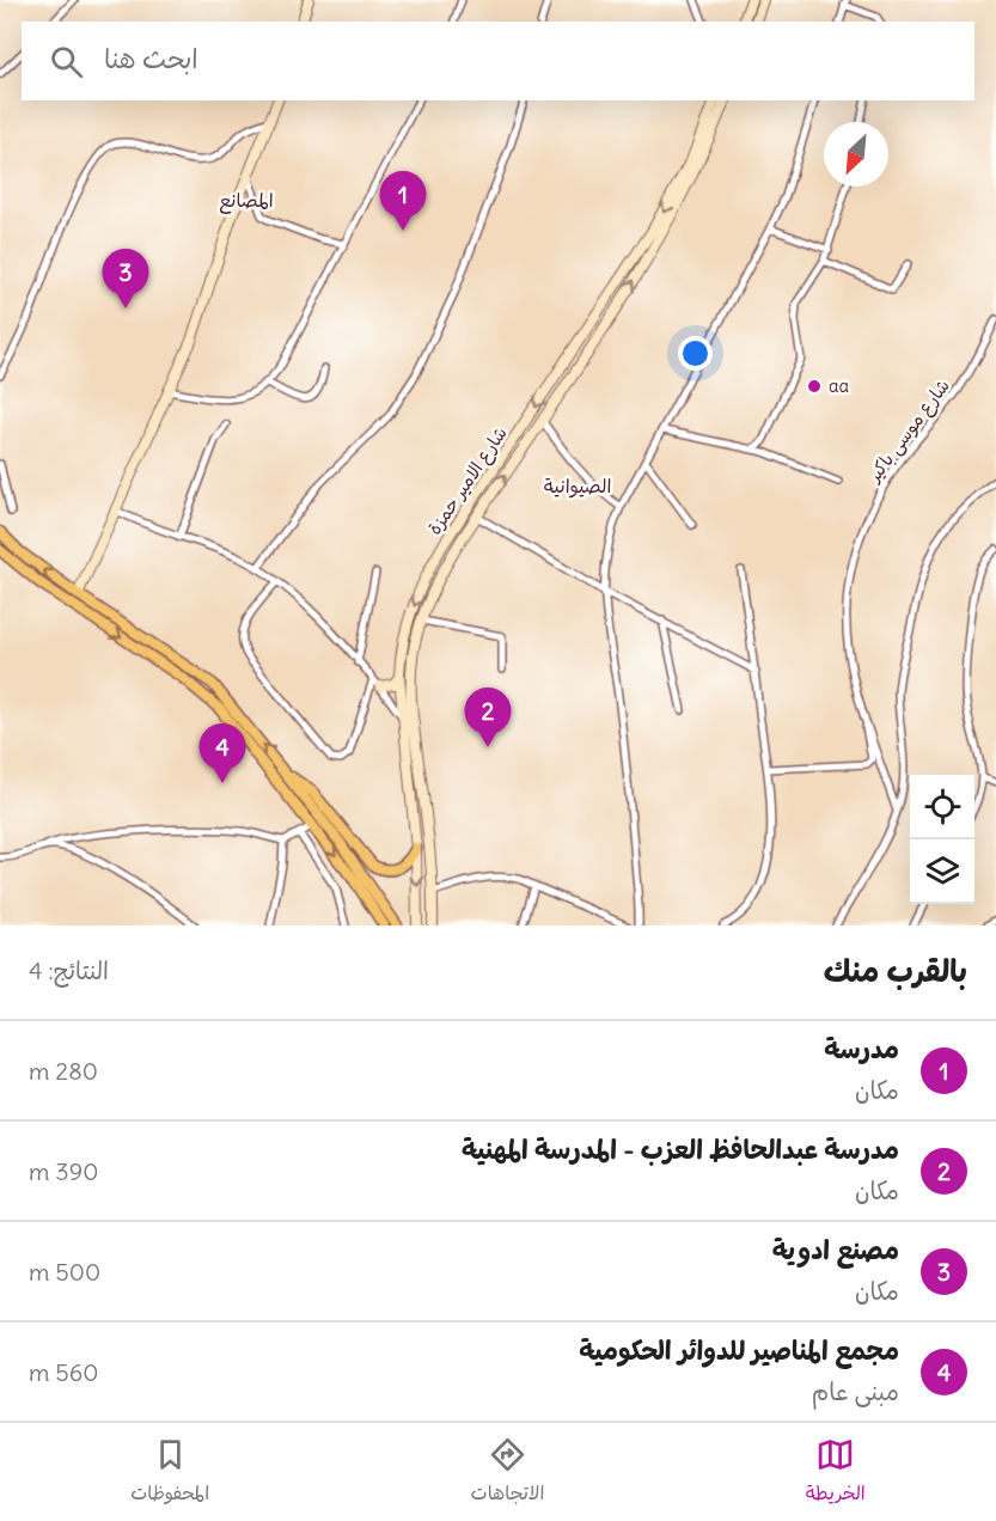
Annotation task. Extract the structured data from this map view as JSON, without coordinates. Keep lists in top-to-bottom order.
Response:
{
  "streets": {
    "main road": ["شارع الامير حمزة"],
    "street": ["شارع موسى باكير"]
  },
  "districts": ["المصانع", "الصيوانية"],
  "places": ["aa"],
  "north": "bottom left",
  "page": {
    "search": "ابحث هنا",
    "pins": [
      "1",
      "3",
      "2",
      "4"
    ],
    "heading": ["بالقرب منك", "النتائج: 4"],
    "list": [
      {
        "mark": "1",
        "name": "مدرسة",
        "note": "مكان",
        "value": "280 m"
      },
      {
        "mark": "2",
        "name": "مدرسة عبدالحافظ العزب - المدرسة المهنية",
        "note": "مكان",
        "value": "390 m"
      },
      {
        "mark": "3",
        "name": "مصنع ادوية",
        "note": "مكان",
        "value": "500 m"
      },
      {
        "mark": "4",
        "name": "مجمع المناصير للدوائر الحكومية",
        "note": "مبنى عام",
        "value": "560 m"
      }
    ],
    "nav": ["الخريطة", "الاتجاهات", "المحفوظات"]
  }
}
